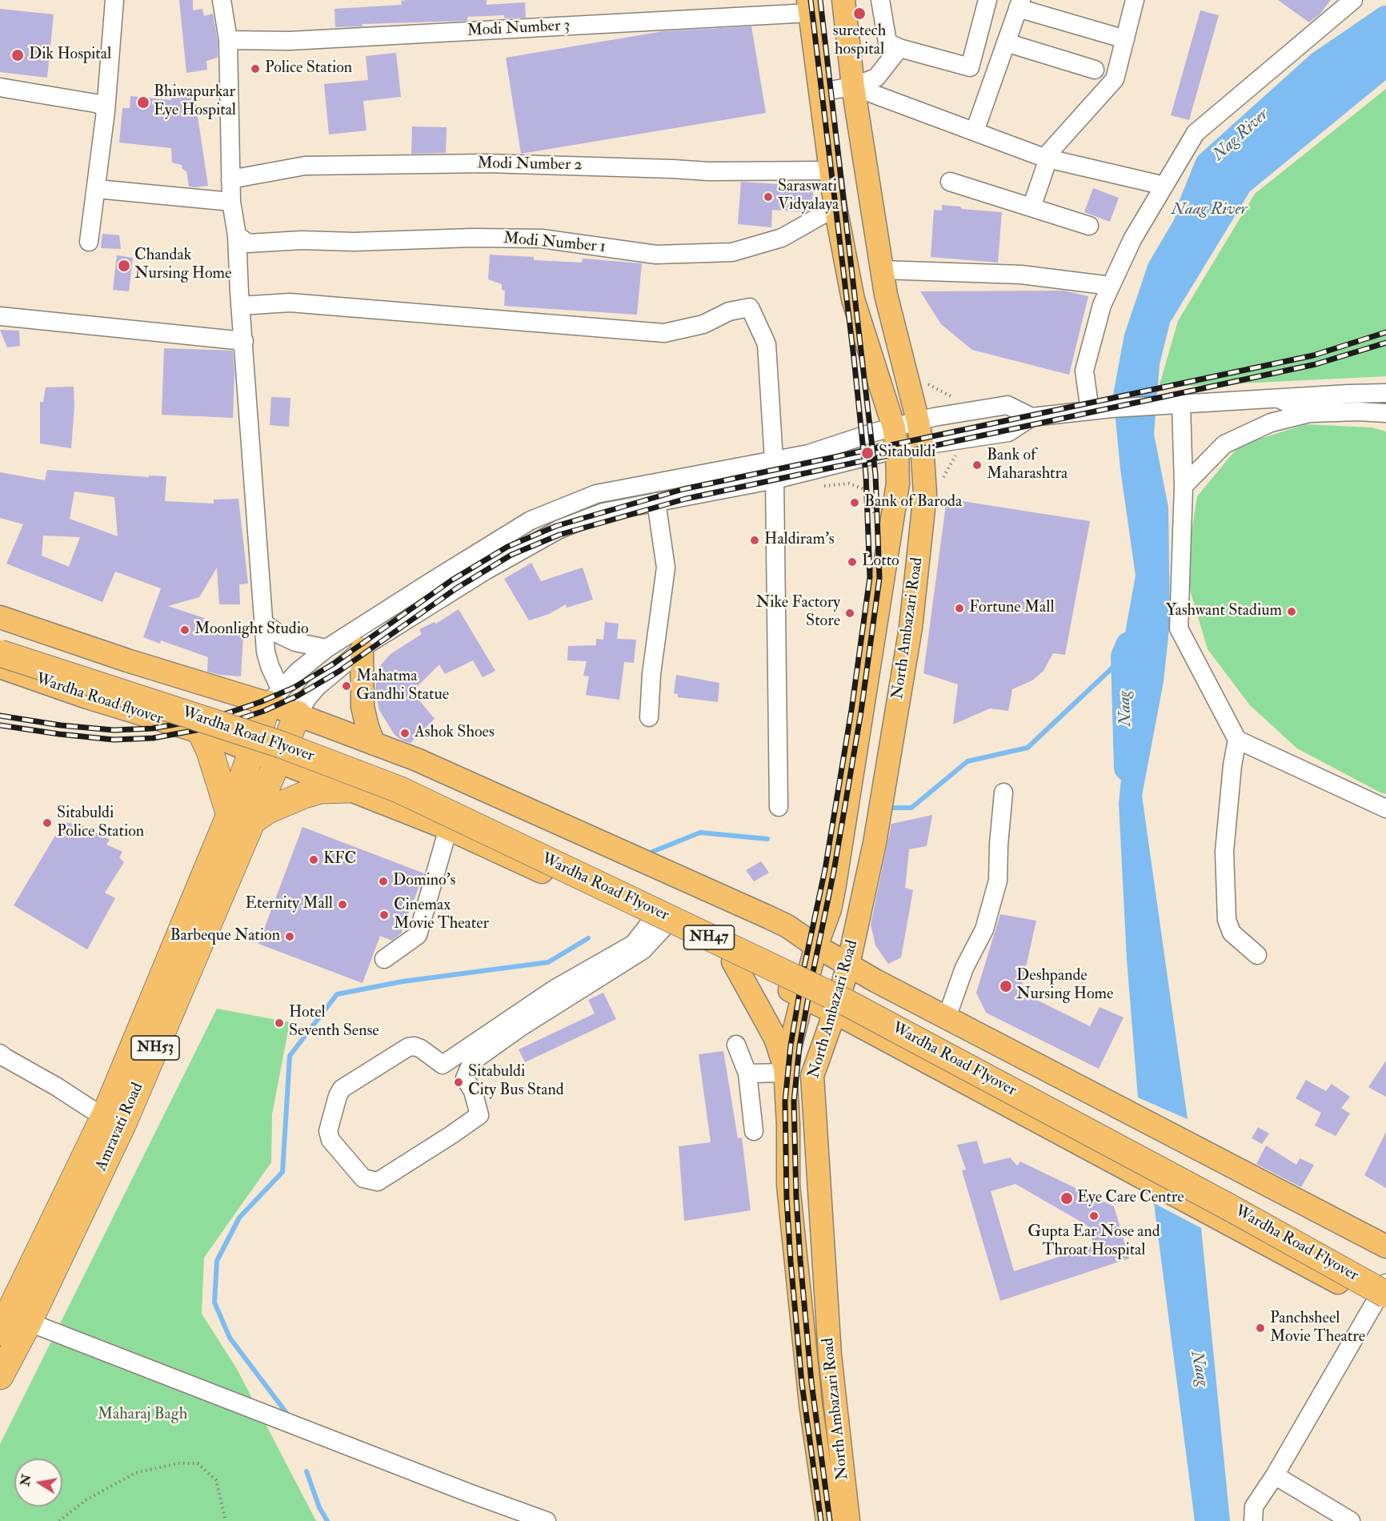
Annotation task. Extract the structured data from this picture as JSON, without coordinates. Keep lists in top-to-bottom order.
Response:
{
  "streets": {
    "highway": [
      "Wardha Road Flyover",
      "NH47",
      "NH53",
      "Amravati Road"
    ],
    "main road": ["North Ambazari Road", "Wardha Road flyover"],
    "street": ["Modi Number 3", "Modi Number 2", "Modi Number 1"]
  },
  "crossings": [
    ["Modi Number 3", "North Ambazari Road"],
    ["Modi Number 2", "North Ambazari Road"],
    ["Modi Number 1", "North Ambazari Road"],
    ["North Ambazari Road", "Wardha Road flyover"],
    ["Wardha Road flyover", "Wardha Road Flyover"],
    ["Wardha Road flyover", "Amravati Road"]
  ],
  "water": ["Nag River", "Naag River", "Naag"],
  "parks": ["Maharaj Bagh"],
  "places": [
    "suretech hospital",
    "Dik Hospital",
    "Police Station",
    "Bhiwapurkar Eye Hospital",
    "Saraswati Vidyalaya",
    "Chandak Nursing Home",
    "Sitabuldi",
    "Bank of Maharashtra",
    "Bank of Baroda",
    "Haldiram's",
    "Lotto",
    "Fortune Mall",
    "Yashwant Stadium",
    "Nike Factory Store",
    "Moonlight Studio",
    "Mahatma Gandhi Statue",
    "Ashok Shoes",
    "Sitabuldi Police Station",
    "KFC",
    "Domino's",
    "Eternity Mall",
    "Cinemax Movie Theater",
    "Barbeque Nation",
    "Deshpande Nursing Home",
    "Hotel Seventh Sense",
    "Sitabuldi City Bus Stand",
    "Eye Care Centre",
    "Gupta Ear Nose and Throat Hospital",
    "Panchsheel Movie Theatre"
  ],
  "north": "left"
}
